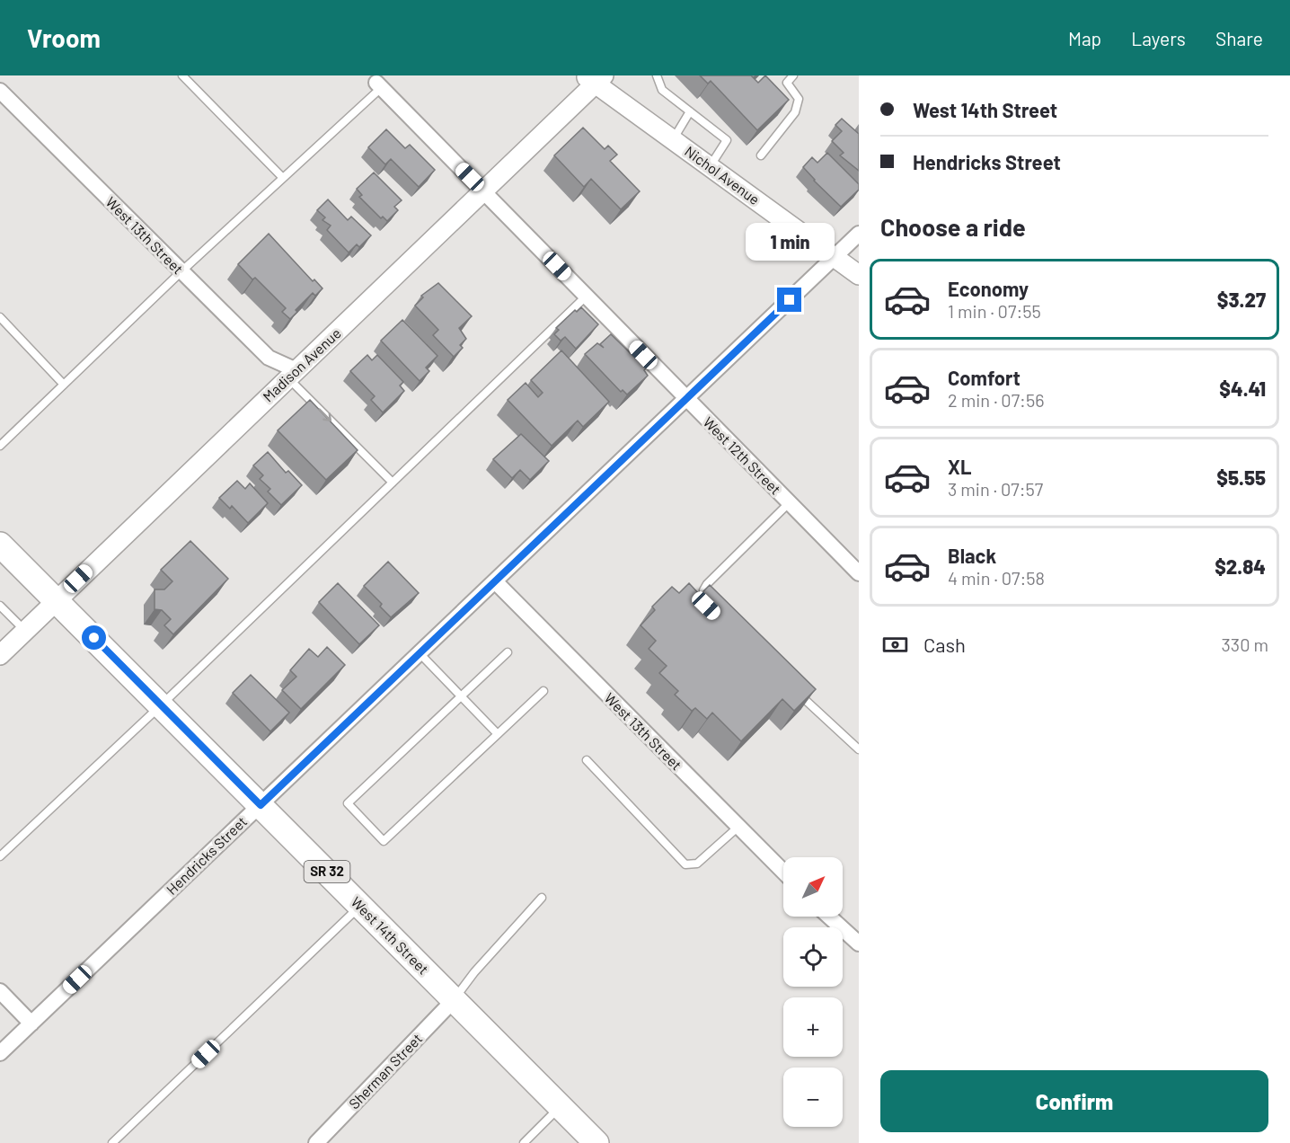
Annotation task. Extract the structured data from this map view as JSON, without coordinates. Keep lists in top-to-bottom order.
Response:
{
  "streets": {
    "main road": ["SR 32", "West 14th Street"],
    "street": [
      "Nichol Avenue",
      "West 13th Street",
      "Madison Avenue",
      "West 12th Street",
      "Hendricks Street",
      "Sherman Street"
    ]
  },
  "crossings": [
    ["Nichol Avenue", "Madison Avenue"],
    ["Nichol Avenue", "Hendricks Street"],
    ["West 13th Street", "Madison Avenue"],
    ["West 13th Street", "Hendricks Street"],
    ["Madison Avenue", "West 12th Street"],
    ["Madison Avenue", "West 14th Street"],
    ["West 12th Street", "Hendricks Street"],
    ["Hendricks Street", "West 14th Street"],
    ["West 14th Street", "Sherman Street"]
  ],
  "north": "top right",
  "page": {
    "header": "Vroom",
    "nav": ["Map", "Layers", "Share"],
    "banner": ["West 14th Street", "Hendricks Street"],
    "heading": "Choose a ride",
    "bubble": "1 min",
    "list": [
      {
        "name": "Economy",
        "note": "1 min · 07:55",
        "value": "$3.27"
      },
      {
        "name": "Comfort",
        "note": "2 min · 07:56",
        "value": "$4.41"
      },
      {
        "name": "XL",
        "note": "3 min · 07:57",
        "value": "$5.55"
      },
      {
        "name": "Black",
        "note": "4 min · 07:58",
        "value": "$2.84"
      }
    ],
    "pay": ["Cash", "330 m"],
    "map_buttons": ["+", "−"],
    "buttons": "Confirm"
  }
}
